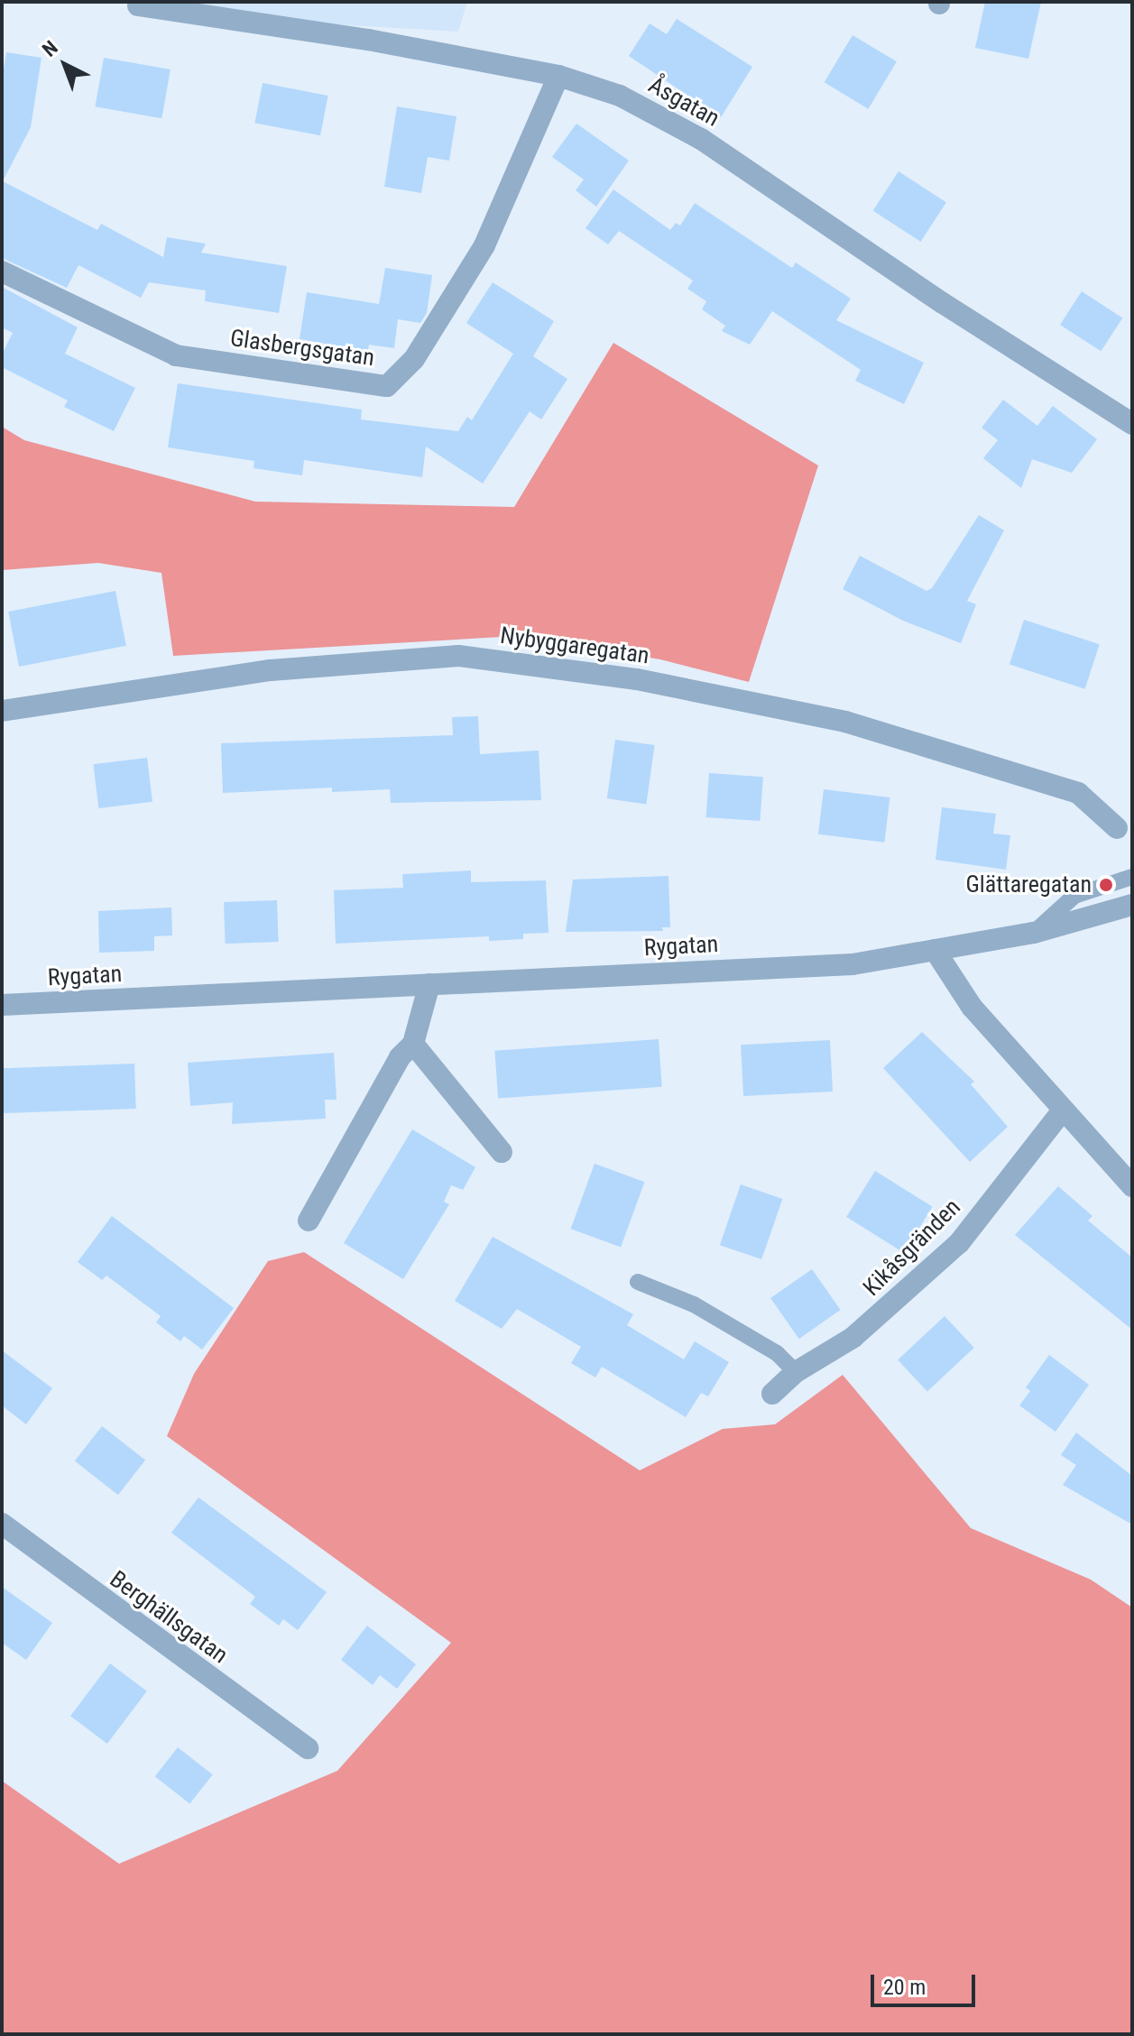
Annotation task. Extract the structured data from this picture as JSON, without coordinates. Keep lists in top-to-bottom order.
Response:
{
  "streets": {
    "street": [
      "Åsgatan",
      "Glasbergsgatan",
      "Nybyggaregatan",
      "Rygatan",
      "Kikåsgränden",
      "Berghällsgatan"
    ]
  },
  "crossings": [
    ["Åsgatan", "Glasbergsgatan"]
  ],
  "places": ["Glättaregatan"],
  "scale_bar": "20 m",
  "north": "top left"
}
